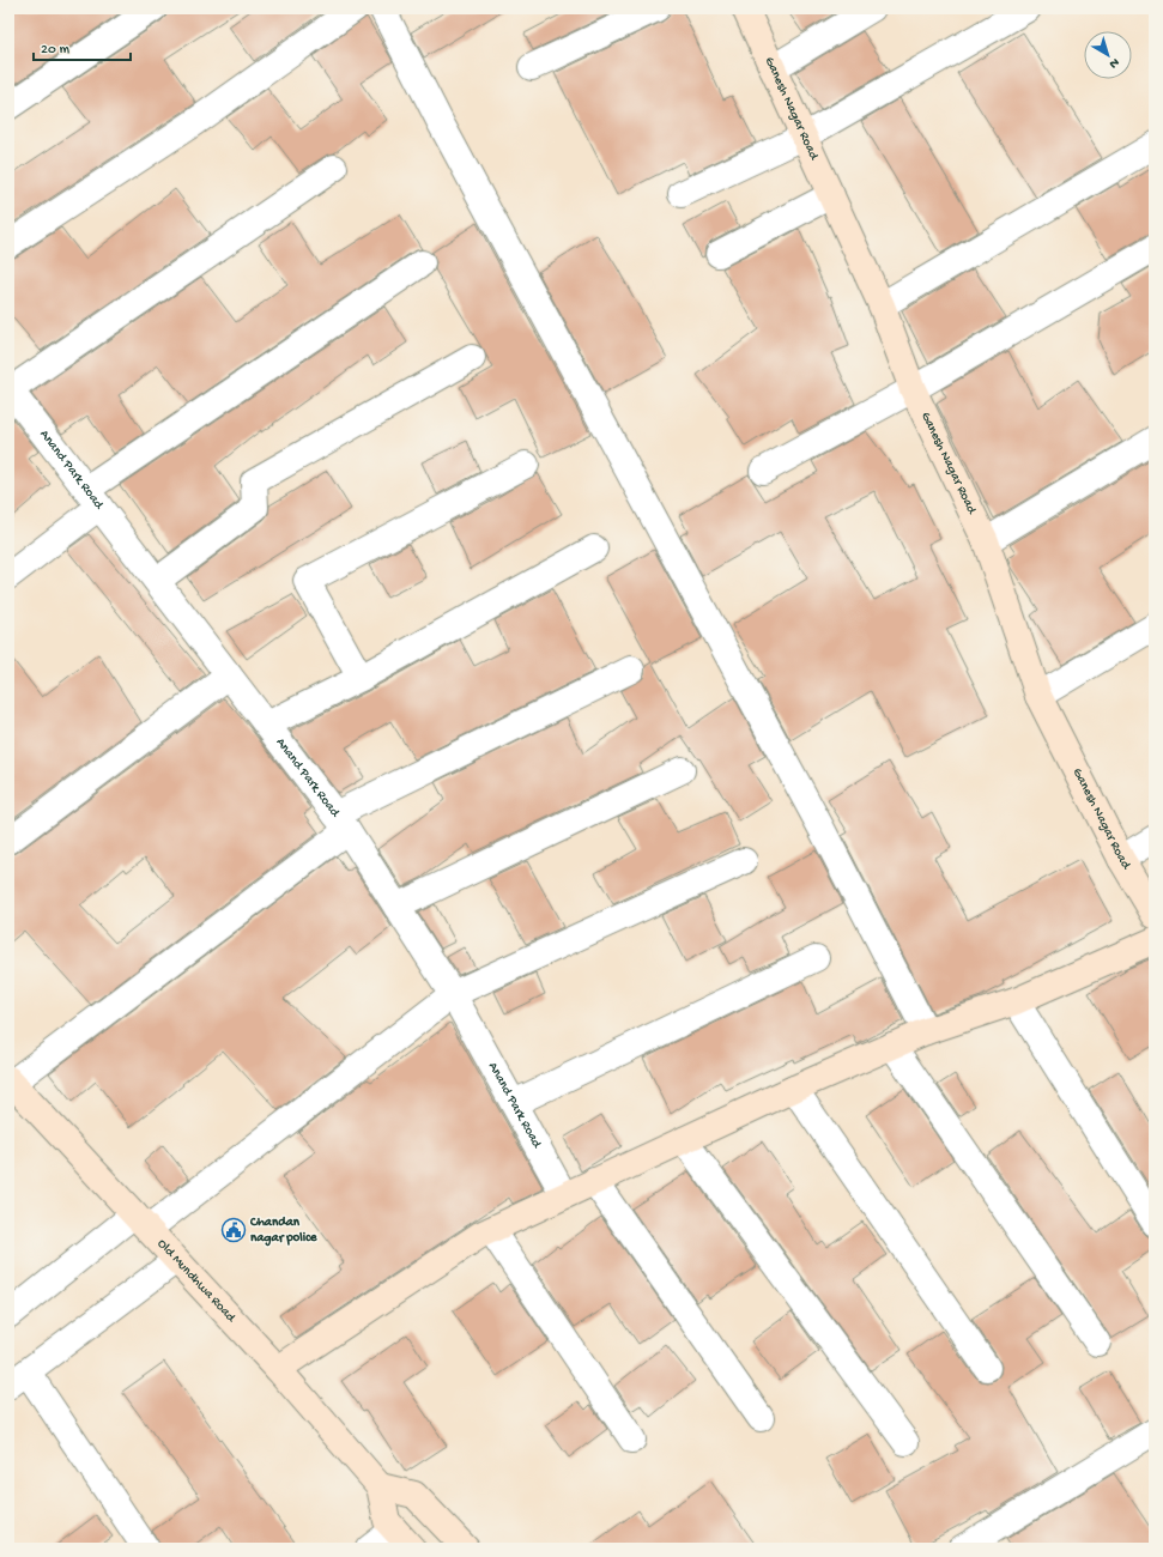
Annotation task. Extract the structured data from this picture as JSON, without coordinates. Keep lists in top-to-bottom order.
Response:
{
  "streets": {
    "street": ["Ganesh Nagar Road", "Anand Park Road", "Old Mundhwa Road"]
  },
  "places": {
    "public building": ["Chandan nagar police"]
  },
  "scale_bar": "20 m",
  "north": "bottom right"
}
